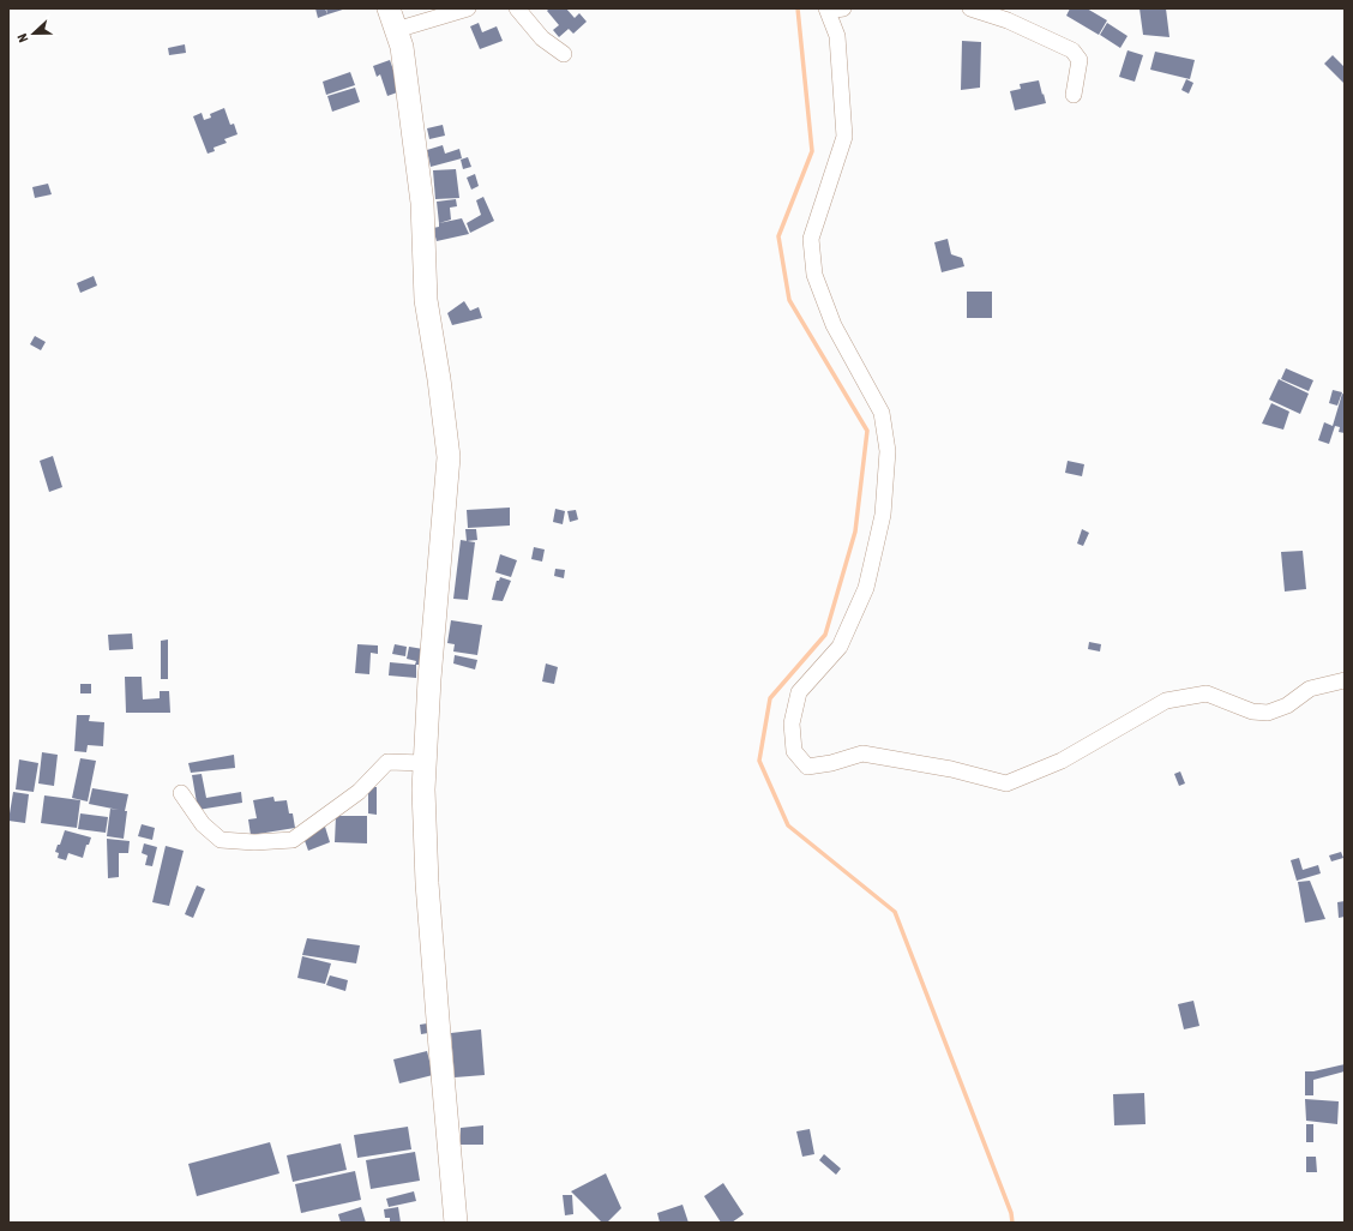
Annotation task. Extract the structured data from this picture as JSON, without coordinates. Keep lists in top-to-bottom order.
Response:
{
  "north": "left"
}
